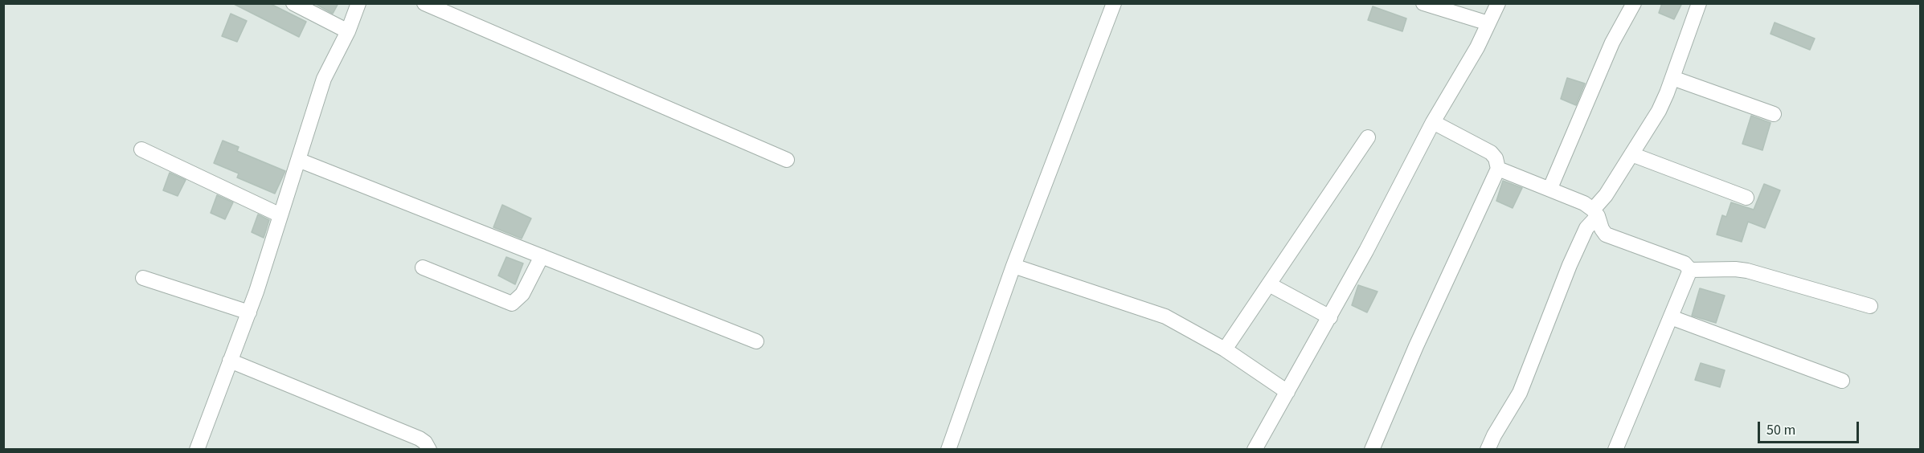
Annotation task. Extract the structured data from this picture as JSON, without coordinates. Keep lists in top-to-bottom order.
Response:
{
  "scale_bar": "50 m"
}
